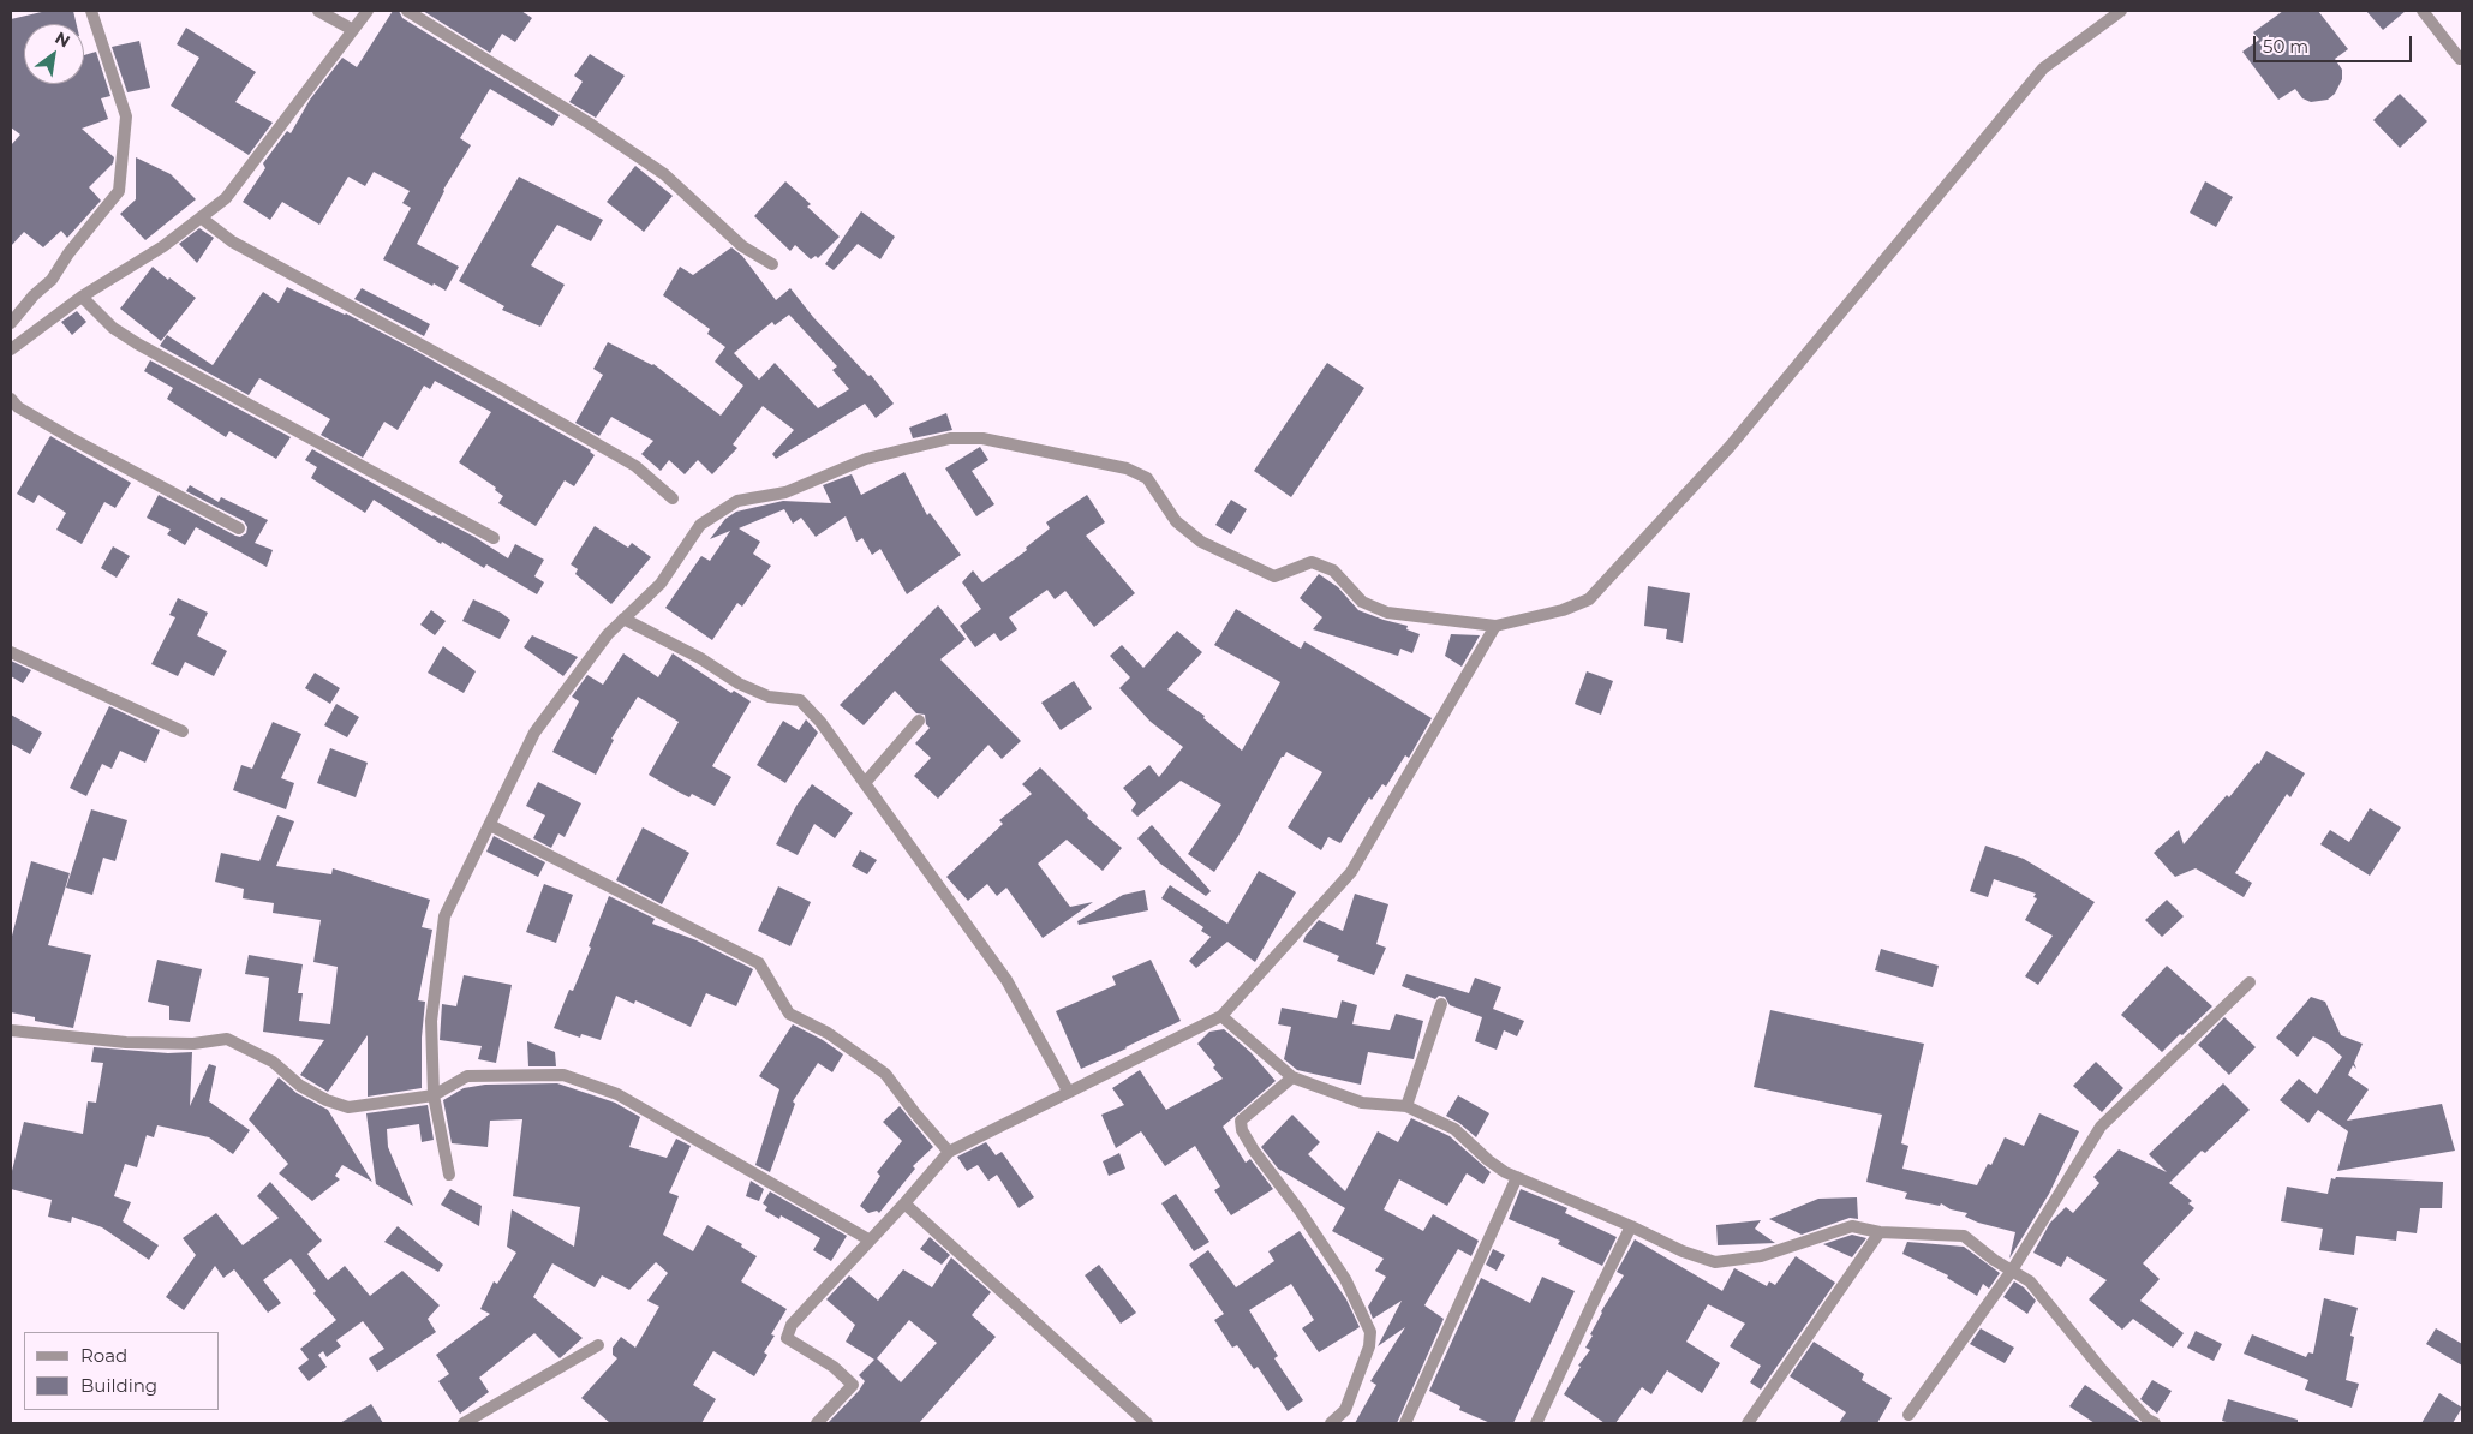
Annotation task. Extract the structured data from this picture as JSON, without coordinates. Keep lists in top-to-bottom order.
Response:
{
  "legend": ["Road", "Building"],
  "scale_bar": "50 m",
  "north": "top right"
}
